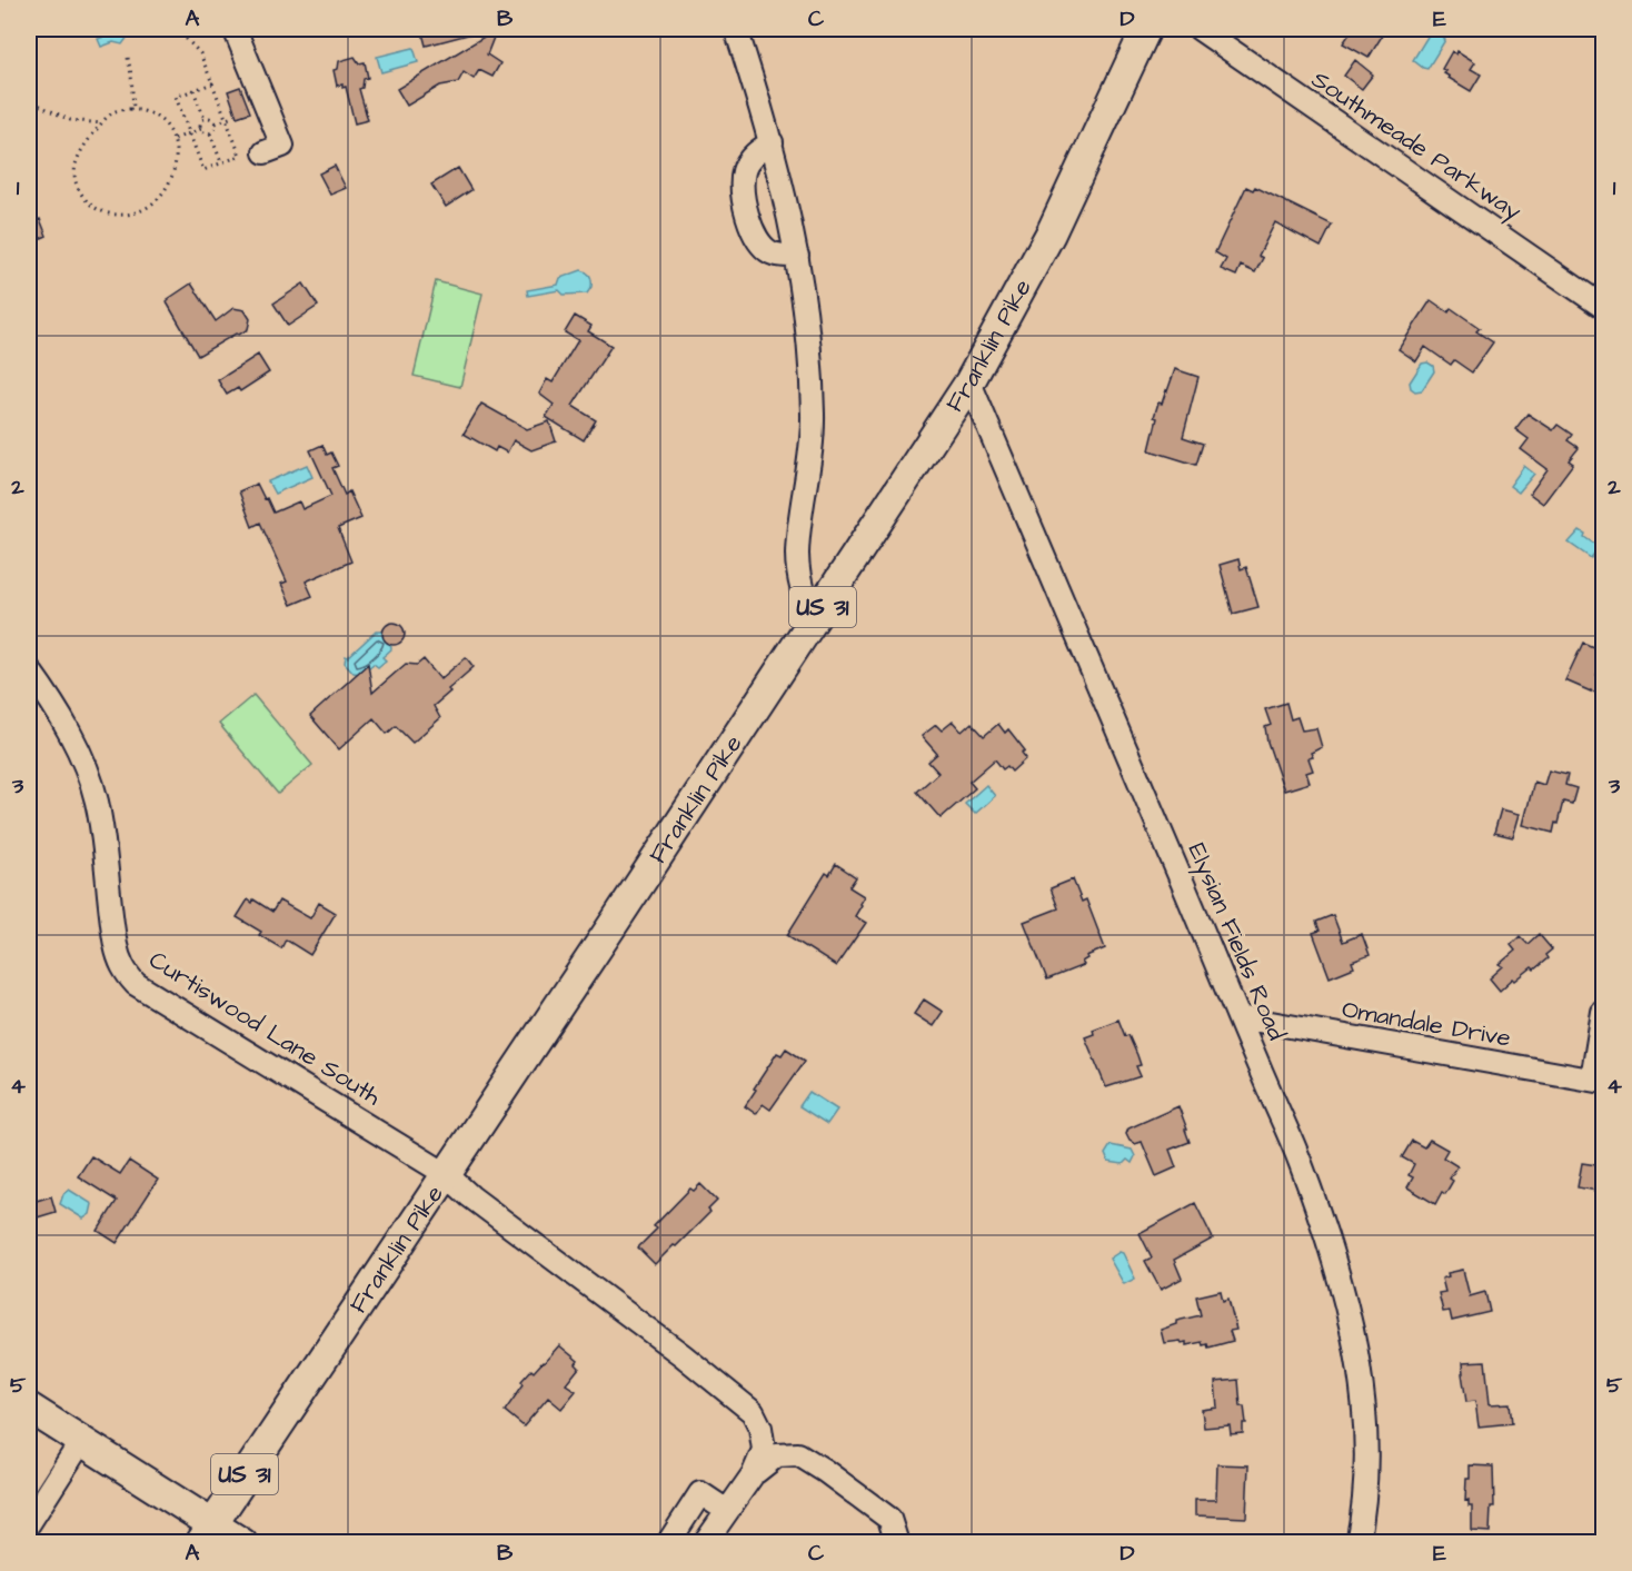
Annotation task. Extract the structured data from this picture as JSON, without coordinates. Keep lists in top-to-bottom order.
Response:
{
  "streets": {
    "main road": ["Franklin Pike", "US 31"],
    "street": [
      "Southmeade Parkway",
      "Elysian Fields Road",
      "Omandale Drive",
      "Curtiswood Lane South"
    ]
  },
  "crossings": [
    ["Franklin Pike", "Elysian Fields Road"],
    ["Franklin Pike", "Curtiswood Lane South"],
    ["Elysian Fields Road", "Omandale Drive"]
  ],
  "grid": {
    "columns": [
      "A",
      "B",
      "C",
      "D",
      "E"
    ],
    "rows": [
      "1",
      "2",
      "3",
      "4",
      "5"
    ]
  }
}
